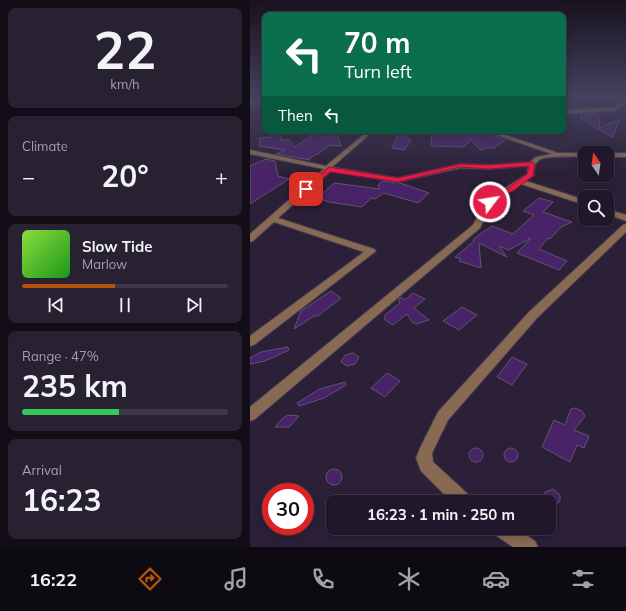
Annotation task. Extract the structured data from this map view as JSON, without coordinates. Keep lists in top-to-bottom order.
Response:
{
  "north": "top",
  "page": {
    "tile": [
      ["22", "km/h"],
      "Climate",
      ["Range · 47%", "235 km"],
      ["Arrival", "16:23"]
    ],
    "turn": ["70 m", "Turn left"],
    "then": "Then",
    "heat": ["−", "20°", "+"],
    "song": ["Slow Tide", "Marlow"],
    "limit": "30",
    "trip": "16:23 · 1 min · 250 m",
    "tabs": "16:22"
  }
}
